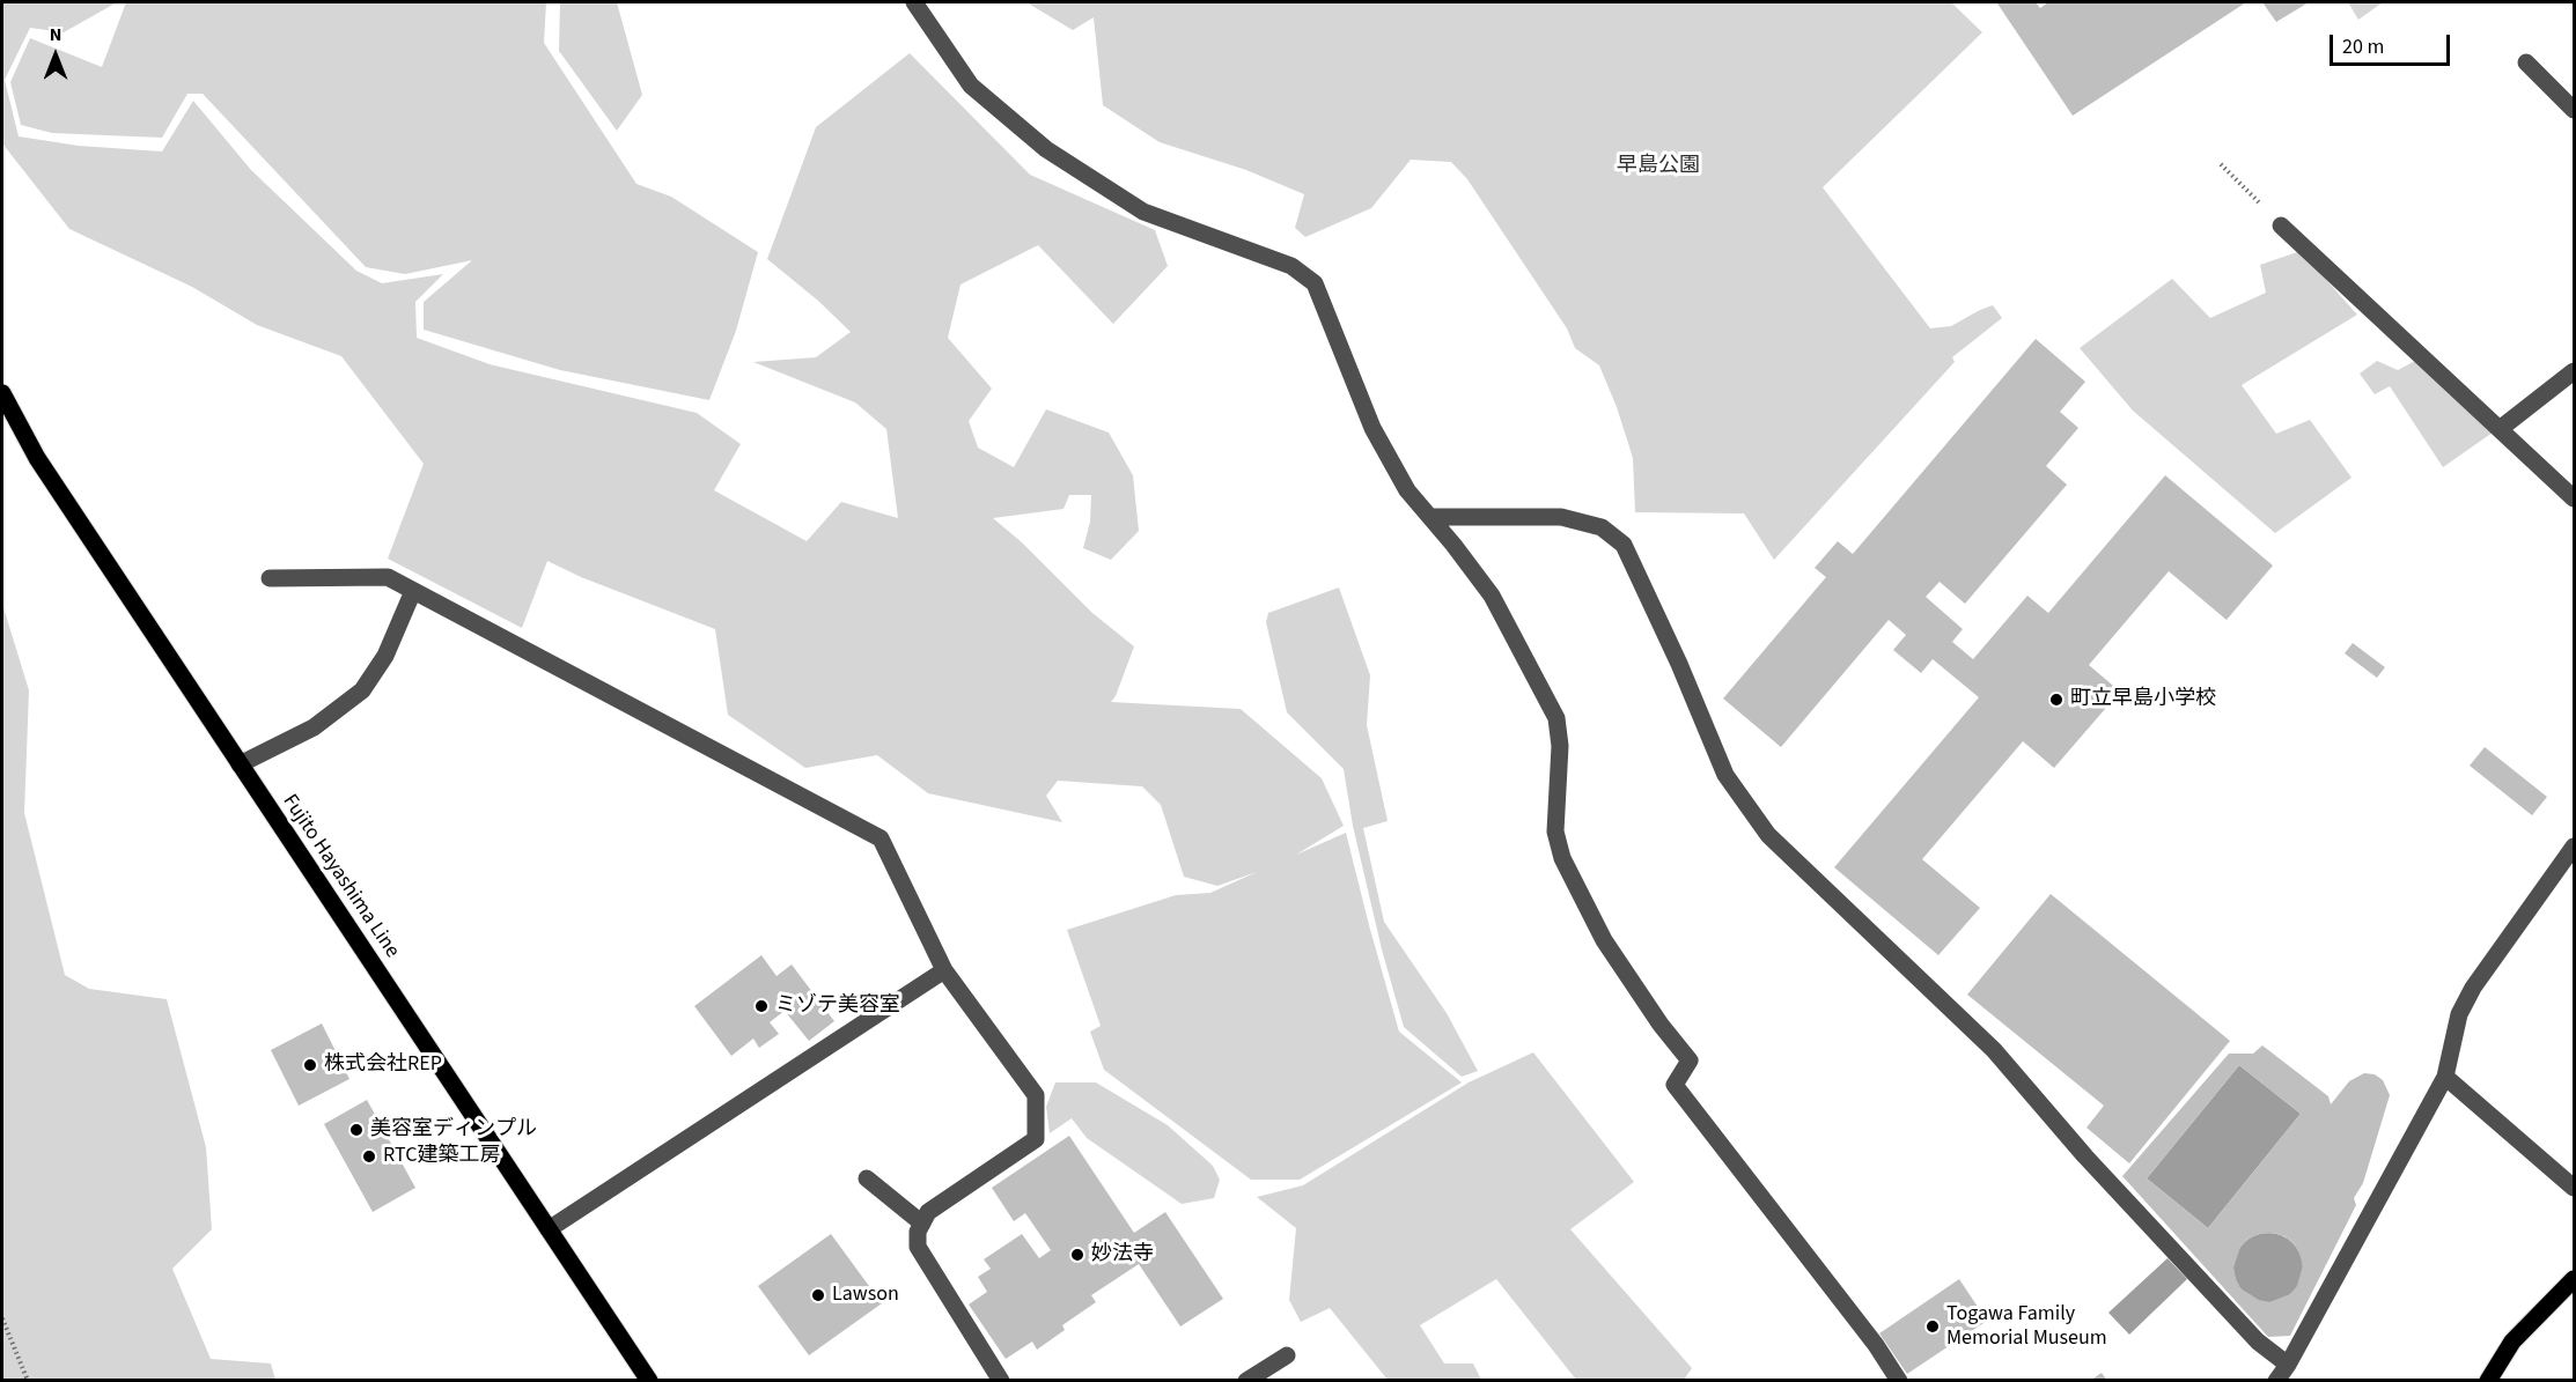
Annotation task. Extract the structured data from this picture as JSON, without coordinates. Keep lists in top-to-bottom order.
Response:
{
  "streets": {
    "main road": ["Fujito Hayashima Line"]
  },
  "parks": ["早島公園"],
  "places": [
    "町立早島小学校",
    "ミゾテ美容室",
    "株式会社REP",
    "美容室ディンプル",
    "RTC建築工房",
    "妙法寺",
    "Lawson",
    "Togawa Family Memorial Museum"
  ],
  "scale_bar": "20 m",
  "north": "top"
}
